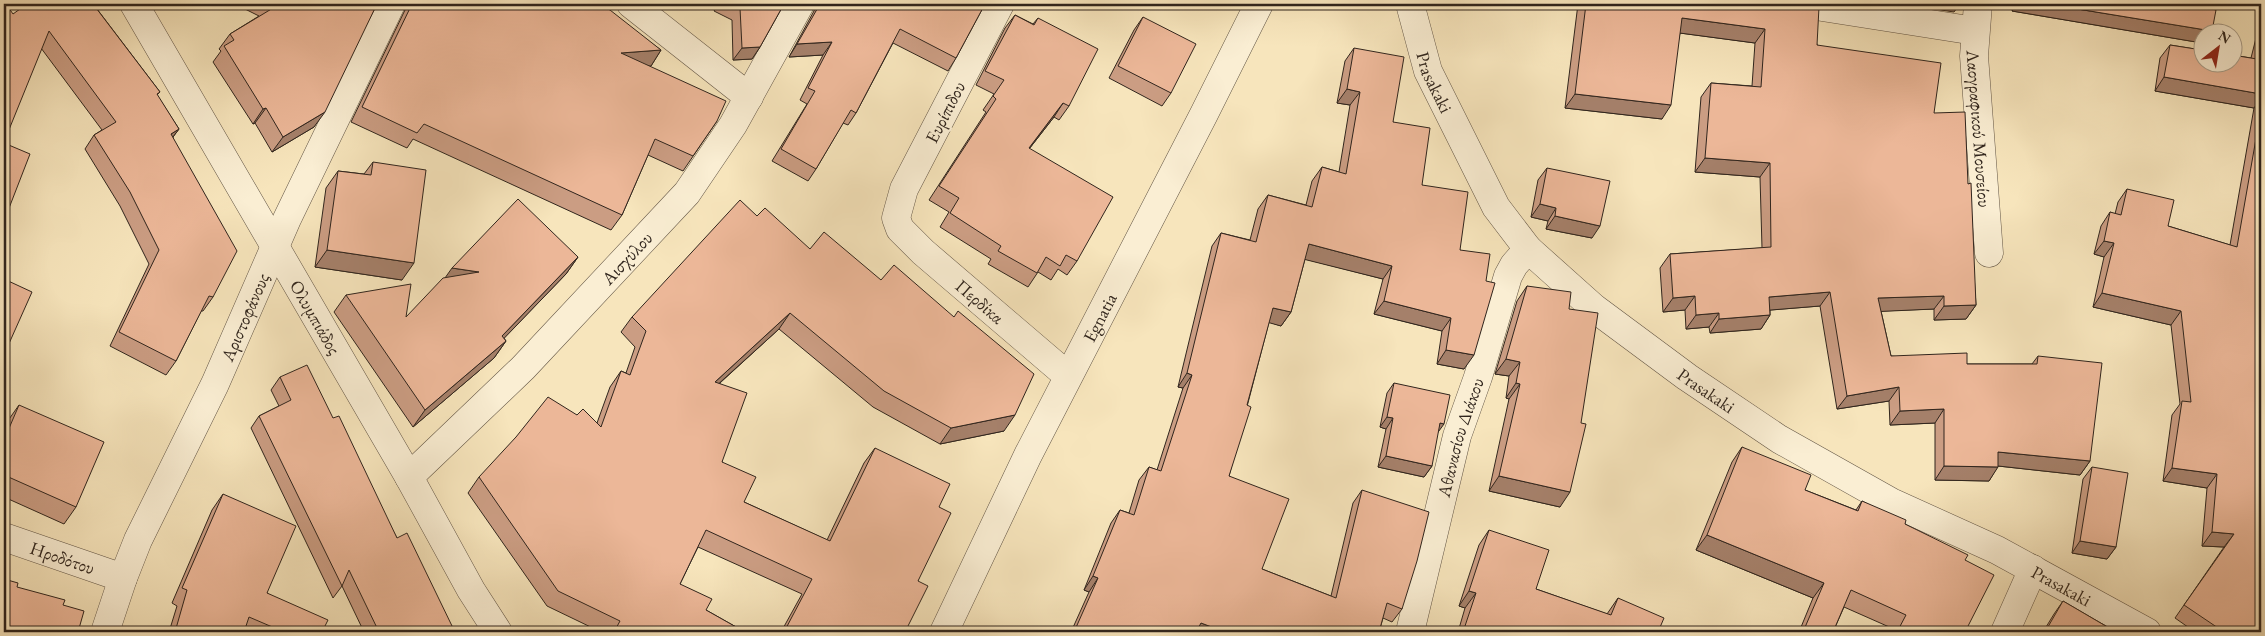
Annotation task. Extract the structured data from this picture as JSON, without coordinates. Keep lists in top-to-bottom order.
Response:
{
  "streets": {
    "street": [
      "Prasakaki",
      "Ευρίπιδου",
      "Λαογραφικού Μουσείου",
      "Αισχύλου",
      "Περδίκα",
      "Αριστοφάνους",
      "Egnatia",
      "Ολυμπιάδος",
      "Αθανασίου Διάκου",
      "Ηροδότου"
    ]
  },
  "crossings": [
    ["Prasakaki", "Αθανασίου Διάκου"],
    ["Ευρίπιδου", "Περδίκα"],
    ["Αισχύλου", "Ολυμπιάδος"],
    ["Περδίκα", "Egnatia"],
    ["Αριστοφάνους", "Ολυμπιάδος"],
    ["Αριστοφάνους", "Ηροδότου"]
  ],
  "north": "top right"
}
